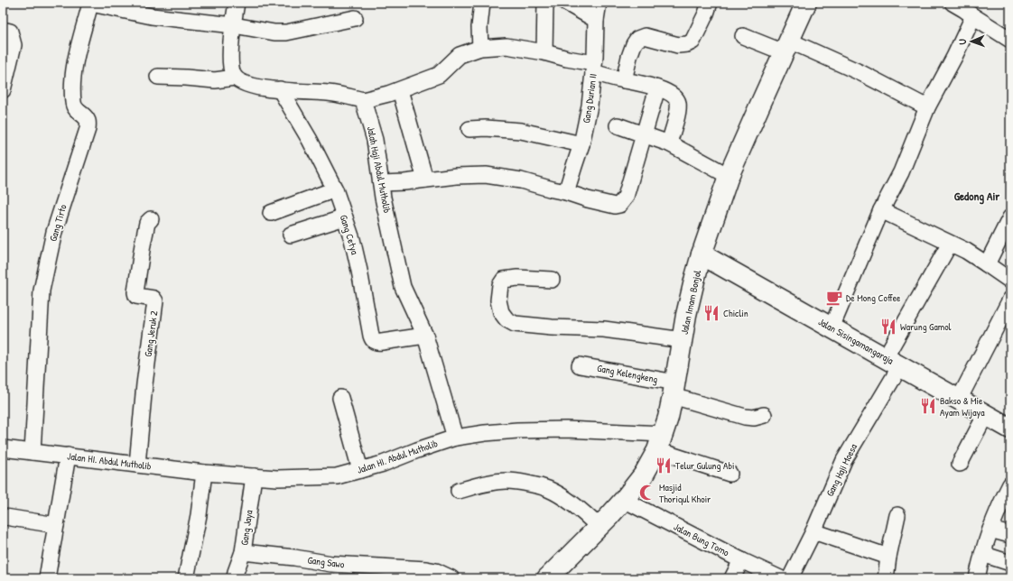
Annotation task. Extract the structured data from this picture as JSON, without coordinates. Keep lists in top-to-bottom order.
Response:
{
  "streets": {
    "main road": ["Jalan Imam Bonjol", "Jalan Sisingamangaraja"],
    "street": [
      "Gang Durian II",
      "Jalah Haji Abdul Mutholib",
      "Gang Tirto",
      "Gang Cetya",
      "Gang Jeruk 2",
      "Gang Kelengkeng",
      "Jalan HI. Abdul Mutholib",
      "Gang Haji Moesa",
      "Gang Jaya",
      "Jalan Bung Tomo",
      "Gang Sawo"
    ]
  },
  "crossings": [
    ["Jalah Haji Abdul Mutholib", "Gang Cetya"],
    ["Jalah Haji Abdul Mutholib", "Jalan HI. Abdul Mutholib"],
    ["Gang Tirto", "Jalan HI. Abdul Mutholib"],
    ["Jalan Imam Bonjol", "Jalan Sisingamangaraja"],
    ["Jalan Imam Bonjol", "Gang Kelengkeng"],
    ["Jalan Imam Bonjol", "Jalan HI. Abdul Mutholib"],
    ["Jalan Imam Bonjol", "Jalan Bung Tomo"],
    ["Gang Jeruk 2", "Jalan HI. Abdul Mutholib"],
    ["Jalan Sisingamangaraja", "Gang Haji Moesa"],
    ["Jalan HI. Abdul Mutholib", "Gang Jaya"],
    ["Gang Jaya", "Gang Sawo"]
  ],
  "districts": ["Gedong Air"],
  "places": {
    "cafe": ["De Mong Coffee"],
    "restaurant": [
      "Chiclin",
      "Warung Gamol",
      "Bakso & Mie Ayam Wijaya",
      "Telur Gulung Abi"
    ],
    "mosque": ["Masjid Thoriqul Khoir"]
  },
  "north": "left"
}
